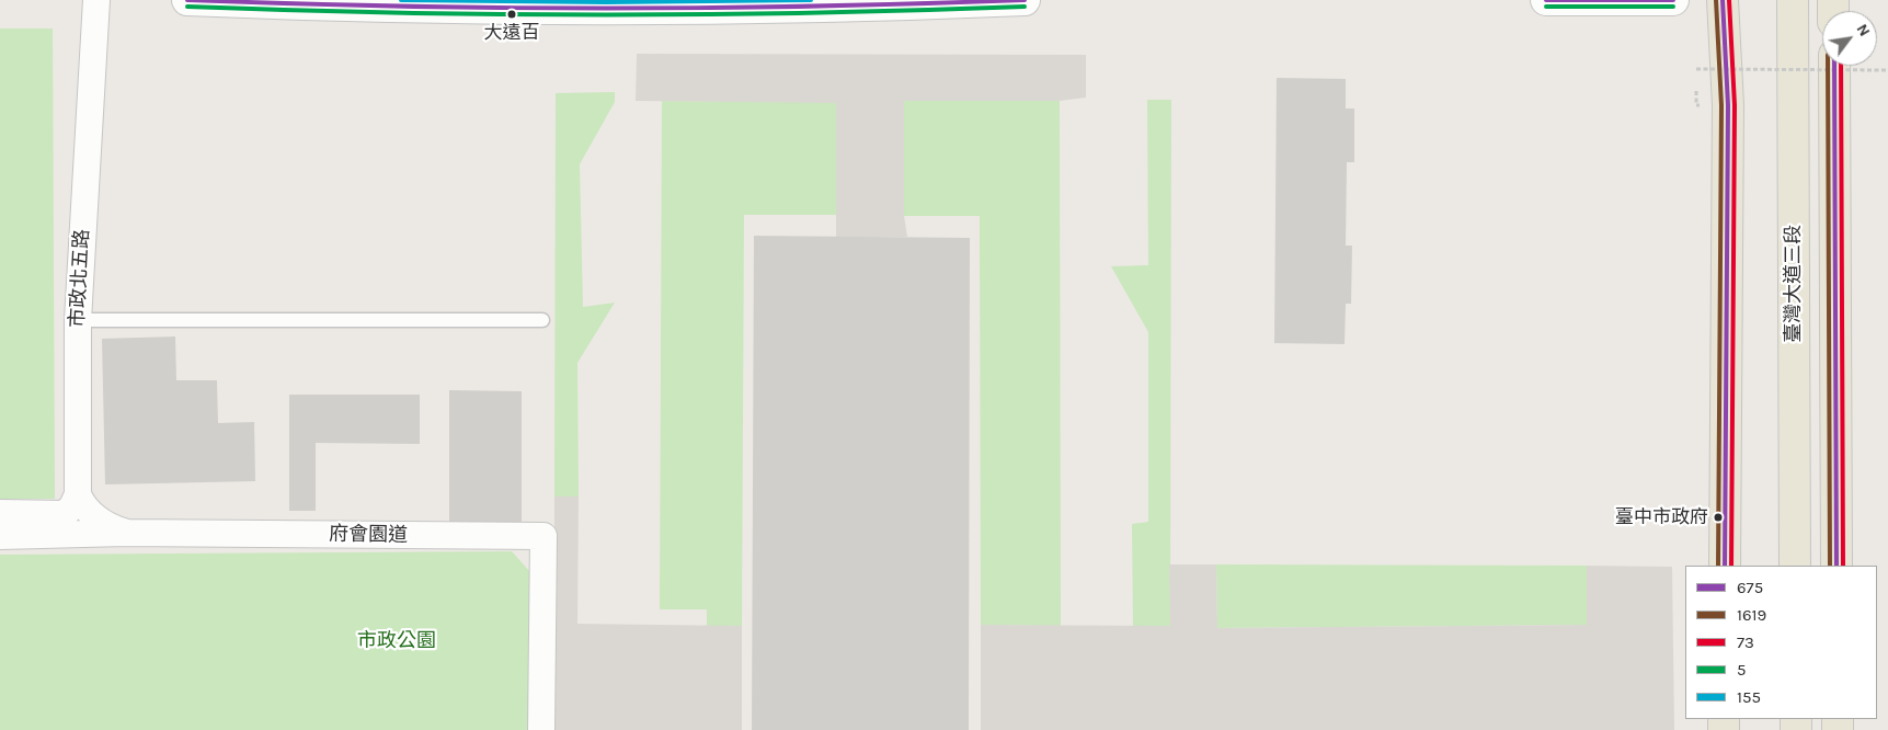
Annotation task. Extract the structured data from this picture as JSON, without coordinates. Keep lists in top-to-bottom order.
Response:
{
  "streets": {
    "main road": ["臺灣大道三段"],
    "street": ["市政北五路", "府會園道"]
  },
  "parks": ["市政公園"],
  "places": ["大遠百", "臺中市政府"],
  "lines": [
    "transit line 675",
    "transit line 1619",
    "transit line 73",
    "transit line 155",
    "transit line 5"
  ],
  "legend": [
    "675",
    "1619",
    "73",
    "5",
    "155"
  ],
  "north": "top right"
}
